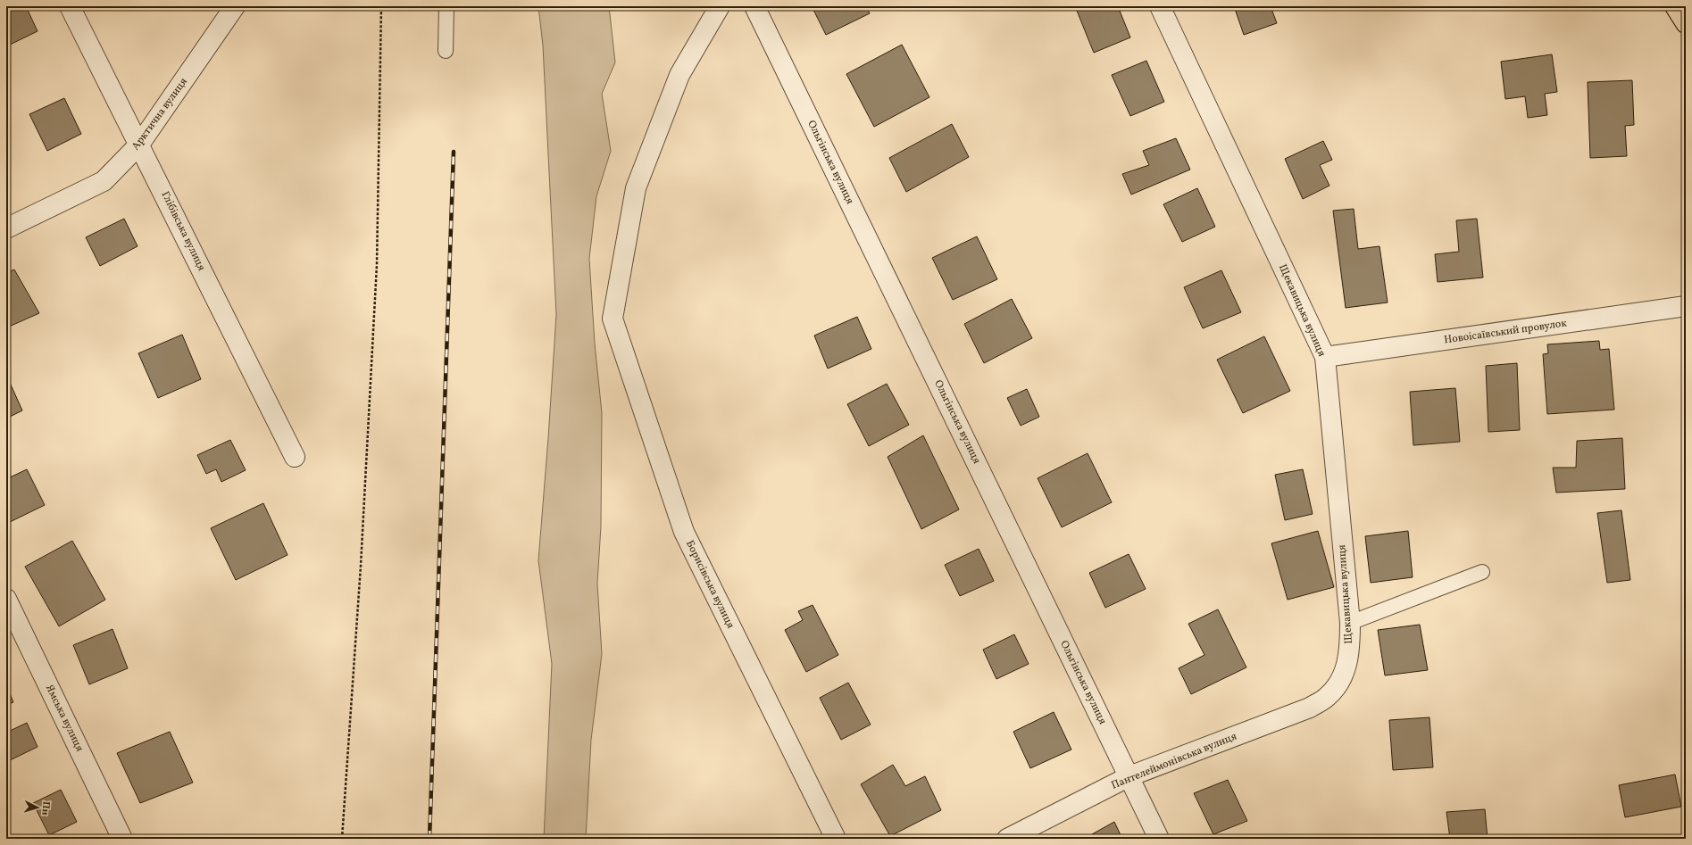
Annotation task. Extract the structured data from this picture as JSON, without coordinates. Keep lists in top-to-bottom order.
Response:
{
  "streets": {
    "street": [
      "Арктична вулиця",
      "Ольгінська вулиця",
      "Глібівська вулиця",
      "Щекавицька вулиця",
      "Новоісаївський провулок",
      "Борисівська вулиця",
      "Ямська вулиця",
      "Пантелеймонівська вулиця"
    ]
  },
  "crossings": [
    ["Арктична вулиця", "Глібівська вулиця"],
    ["Ольгінська вулиця", "Пантелеймонівська вулиця"],
    ["Щекавицька вулиця", "Новоісаївський провулок"],
    ["Щекавицька вулиця", "Пантелеймонівська вулиця"]
  ],
  "north": "right"
}
